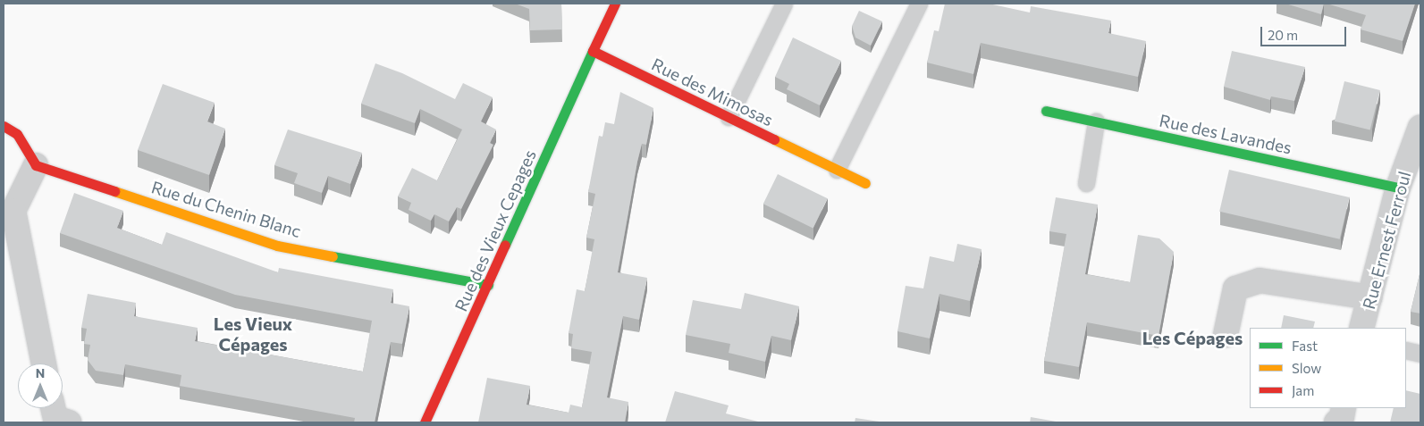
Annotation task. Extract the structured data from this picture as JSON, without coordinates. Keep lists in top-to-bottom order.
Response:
{
  "streets": {
    "street": [
      "Rue des Mimosas",
      "Rue des Lavandes",
      "Rue du Chenin Blanc",
      "Rue des Vieux Cepages",
      "Rue Ernest Ferroul"
    ]
  },
  "crossings": [
    ["Rue des Mimosas", "Rue des Vieux Cepages"],
    ["Rue des Lavandes", "Rue Ernest Ferroul"],
    ["Rue du Chenin Blanc", "Rue des Vieux Cepages"]
  ],
  "districts": ["Les Vieux Cépages", "Les Cépages"],
  "legend": ["Fast", "Slow", "Jam"],
  "scale_bar": "20 m",
  "north": "top"
}
